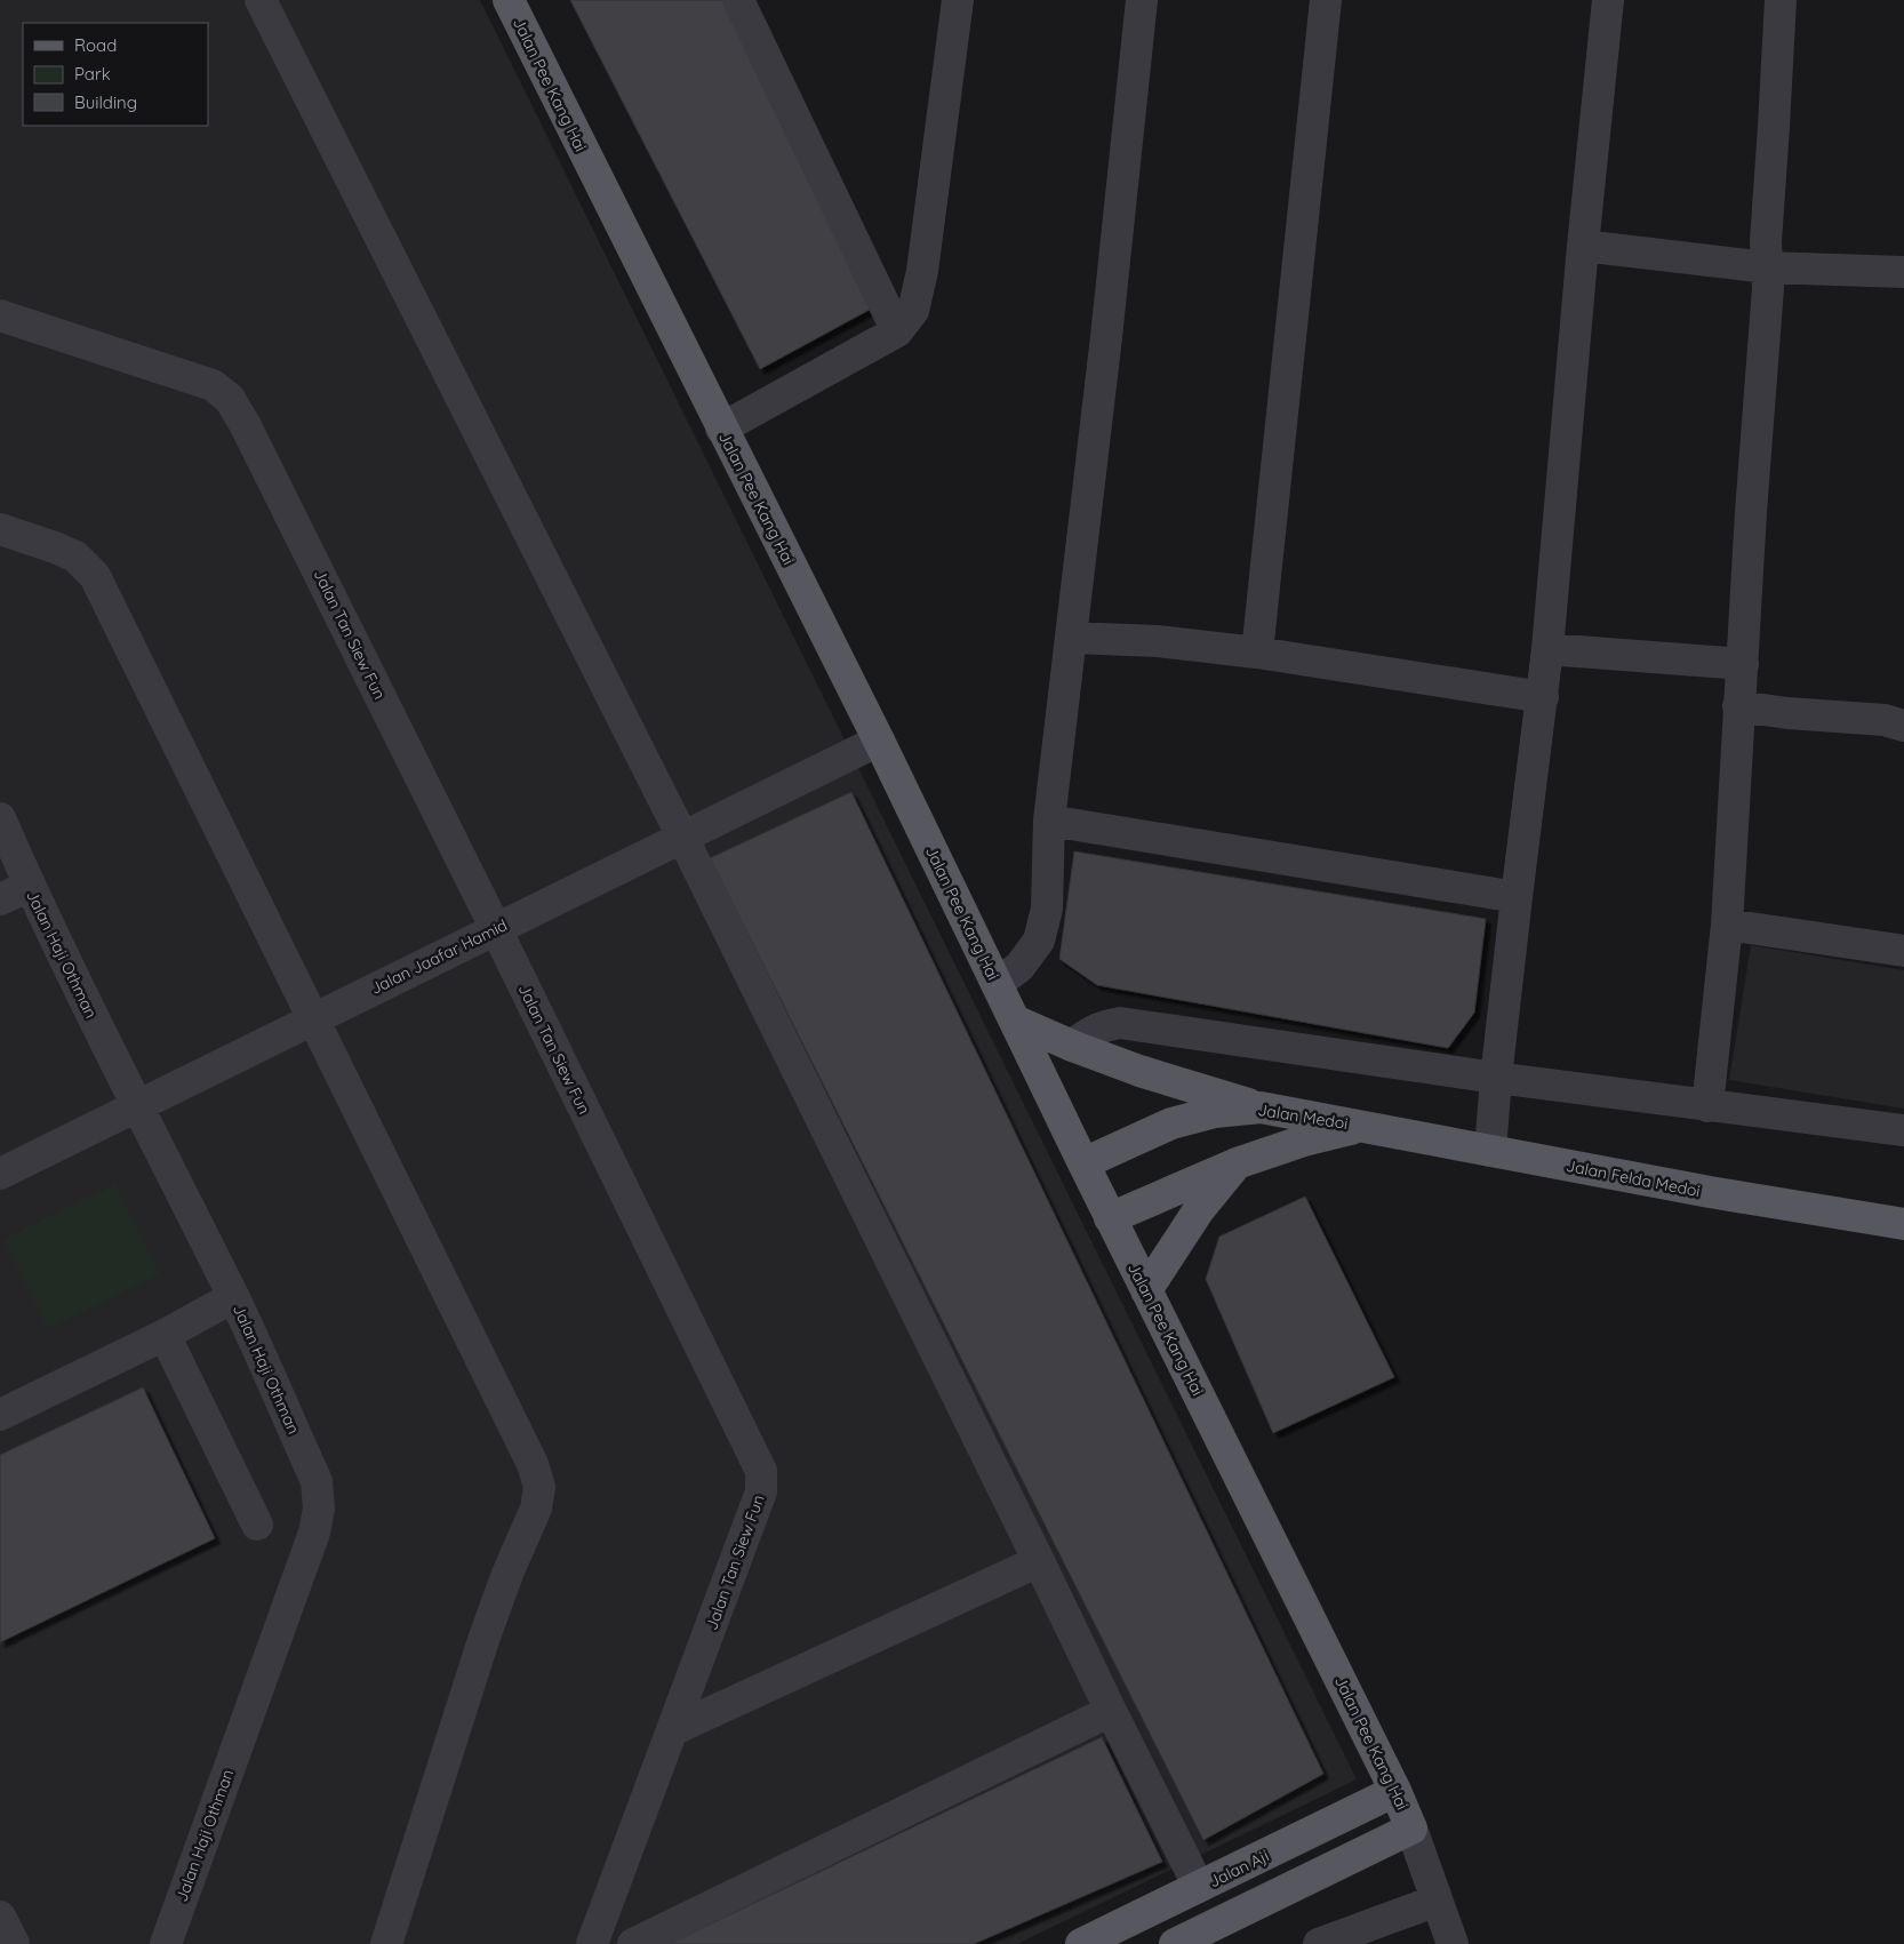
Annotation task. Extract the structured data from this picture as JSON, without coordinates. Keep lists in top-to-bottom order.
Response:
{
  "streets": {
    "main road": [
      "Jalan Pee Kang Hai",
      "Jalan Medoi",
      "Jalan Felda Medoi",
      "Jalan Aji"
    ],
    "street": ["Jalan Tan Siew Fun", "Jalan Haji Othman", "Jalan Jaafar Hamid"]
  },
  "crossings": [
    ["Jalan Pee Kang Hai", "Jalan Jaafar Hamid"],
    ["Jalan Pee Kang Hai", "Jalan Medoi"],
    ["Jalan Pee Kang Hai", "Jalan Aji"],
    ["Jalan Tan Siew Fun", "Jalan Jaafar Hamid"],
    ["Jalan Haji Othman", "Jalan Jaafar Hamid"],
    ["Jalan Medoi", "Jalan Felda Medoi"]
  ],
  "legend": ["Road", "Park", "Building"]
}
